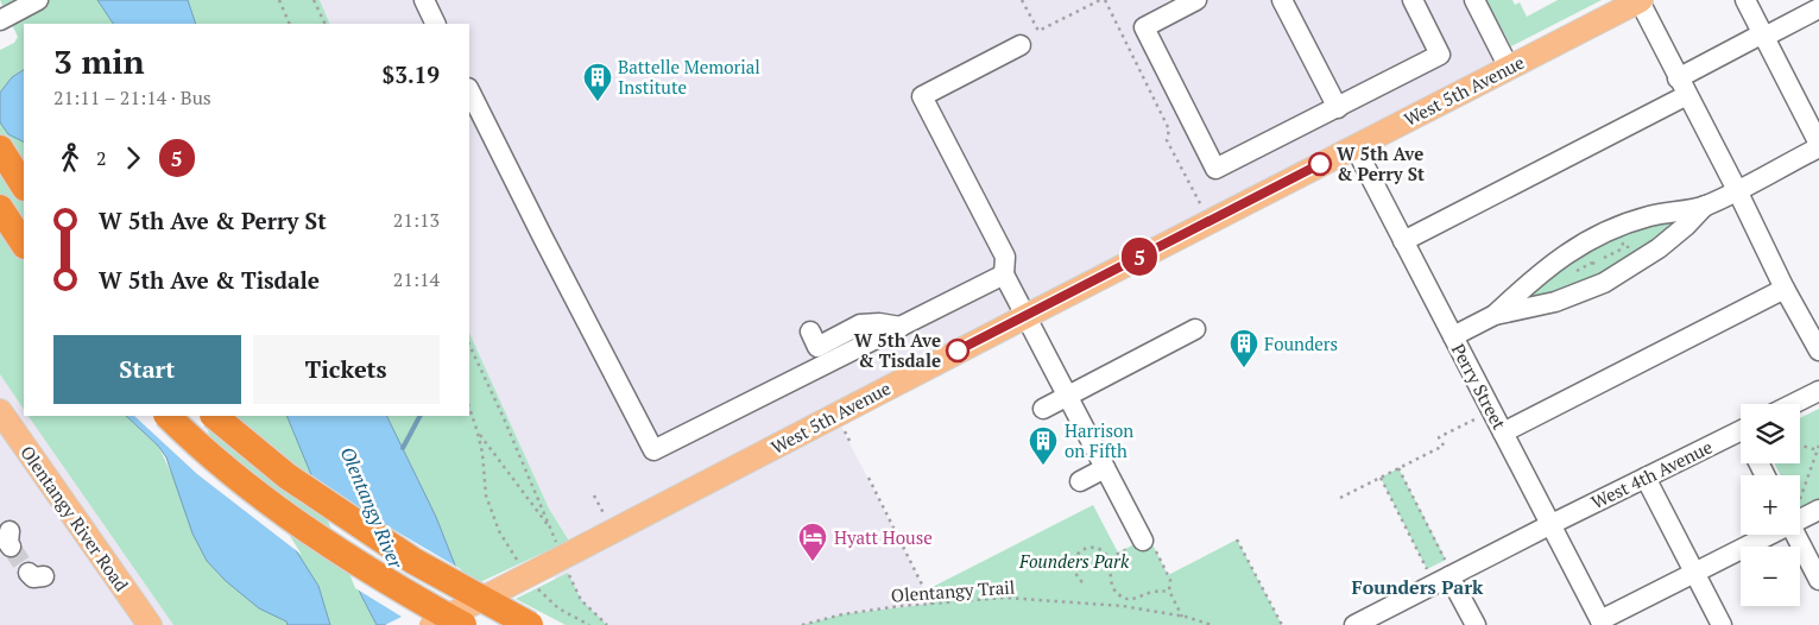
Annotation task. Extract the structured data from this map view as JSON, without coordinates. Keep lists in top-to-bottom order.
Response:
{
  "streets": {
    "main road": ["West 5th Avenue", "Olentangy River Road"],
    "street": ["Perry Street", "West 4th Avenue"],
    "path": ["Olentangy Trail"]
  },
  "crossings": [
    ["West 5th Avenue", "Perry Street"],
    ["Perry Street", "West 4th Avenue"]
  ],
  "districts": ["Founders Park"],
  "water": ["Olentangy River"],
  "parks": ["Founders Park"],
  "places": {
    "building": ["Battelle Memorial Institute", "Founders", "Harrison on Fifth"],
    "other": ["W 5th Ave & Perry St", "W 5th Ave & Tisdale"],
    "hotel": ["Hyatt House"]
  },
  "lines": ["bus line 5"],
  "page": {
    "on_map": "5",
    "heading": ["3 min", "21:11 – 21:14 · Bus", "$3.19"],
    "legs": ["2", "5"],
    "list": [
      {
        "name": "W 5th Ave & Perry St",
        "value": "21:13"
      },
      {
        "name": "W 5th Ave & Tisdale",
        "value": "21:14"
      }
    ],
    "buttons": ["Start", "Tickets"],
    "map_buttons": ["+", "−"]
  }
}
